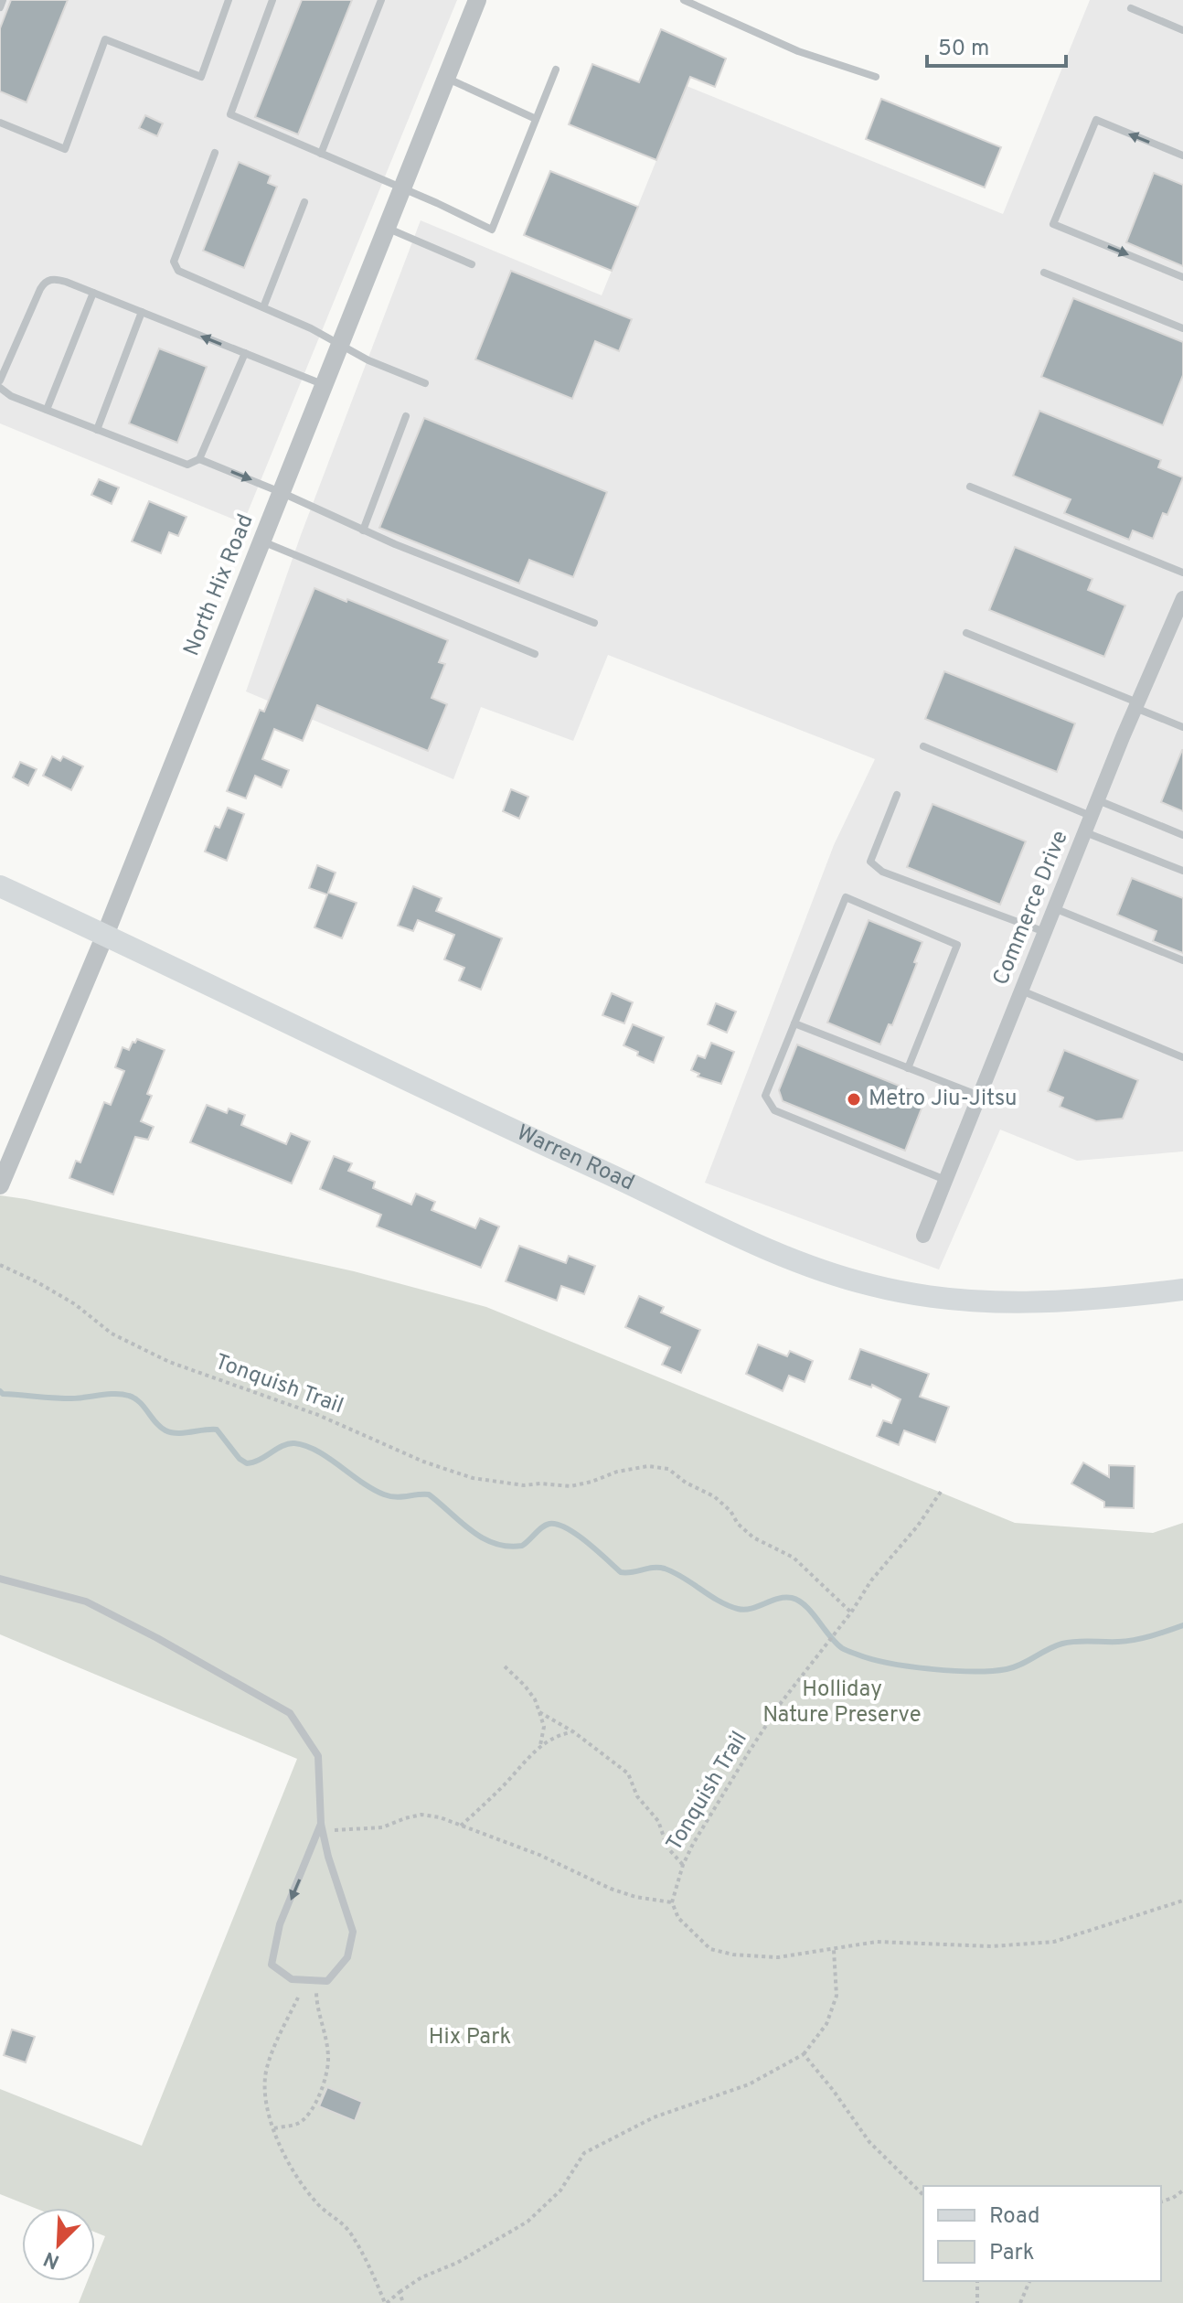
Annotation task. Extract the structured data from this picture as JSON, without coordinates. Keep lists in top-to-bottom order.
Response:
{
  "streets": {
    "main road": ["Warren Road"],
    "street": ["North Hix Road", "Commerce Drive"],
    "path": ["Tonquish Trail"]
  },
  "crossings": [
    ["North Hix Road", "Warren Road"]
  ],
  "parks": ["Holliday Nature Preserve", "Hix Park"],
  "places": ["Metro Jiu-Jitsu"],
  "legend": ["Road", "Park"],
  "scale_bar": "50 m",
  "north": "bottom left"
}
